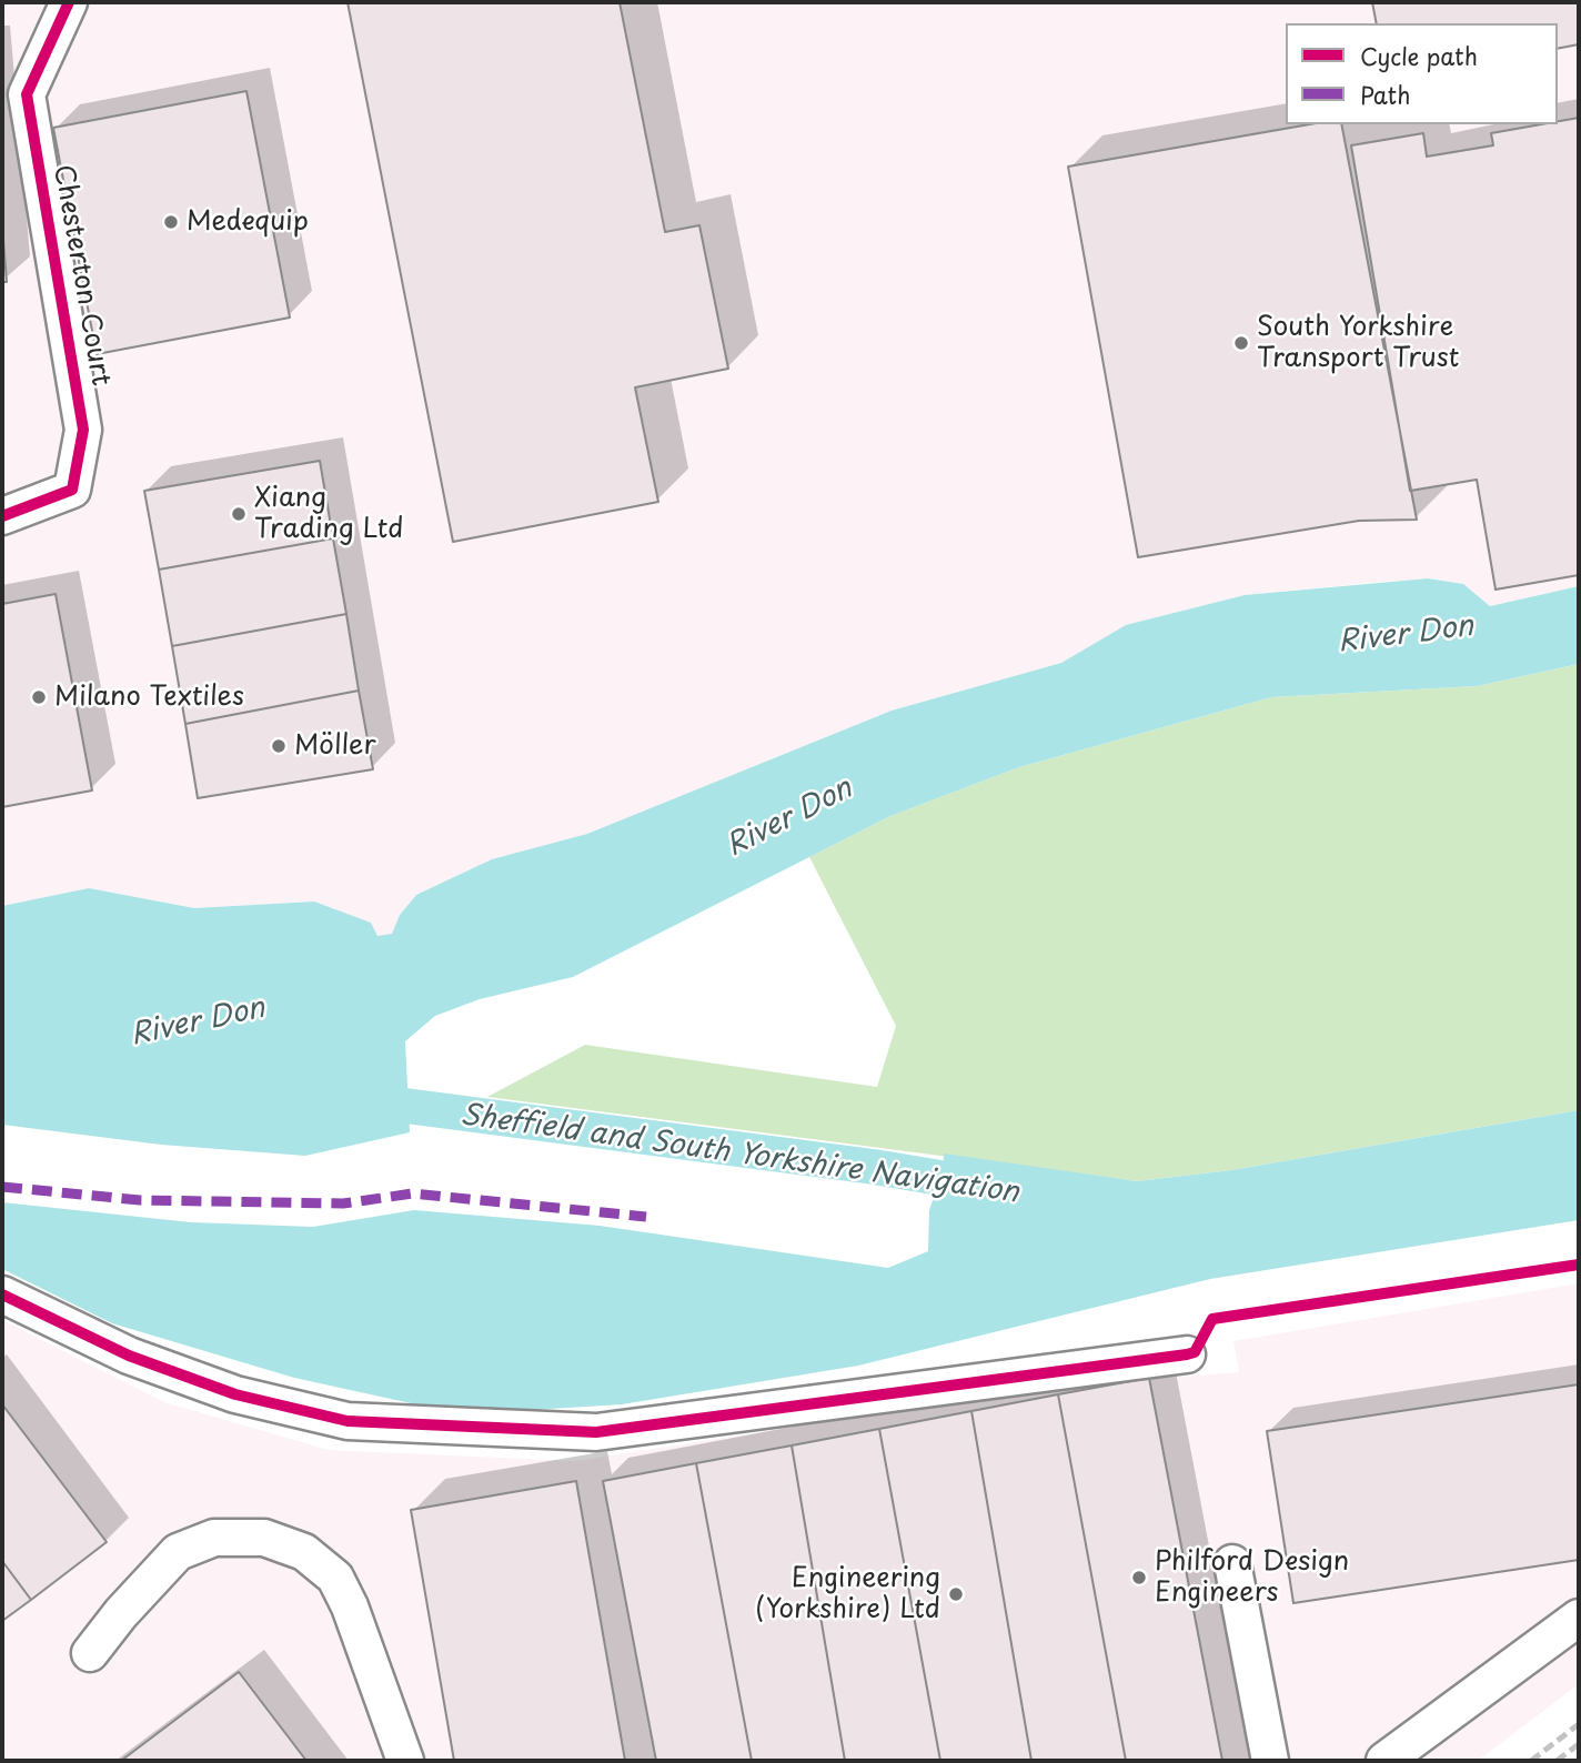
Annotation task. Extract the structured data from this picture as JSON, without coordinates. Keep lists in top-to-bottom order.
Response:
{
  "streets": {
    "street": ["Chesterton Court"]
  },
  "water": ["River Don", "Sheffield and South Yorkshire Navigation"],
  "places": [
    "Medequip",
    "South Yorkshire Transport Trust",
    "Xiang Trading Ltd",
    "Milano Textiles",
    "Möller",
    "Philford Design Engineers",
    "Engineering (Yorkshire) Ltd"
  ],
  "legend": ["Cycle path", "Path"]
}
